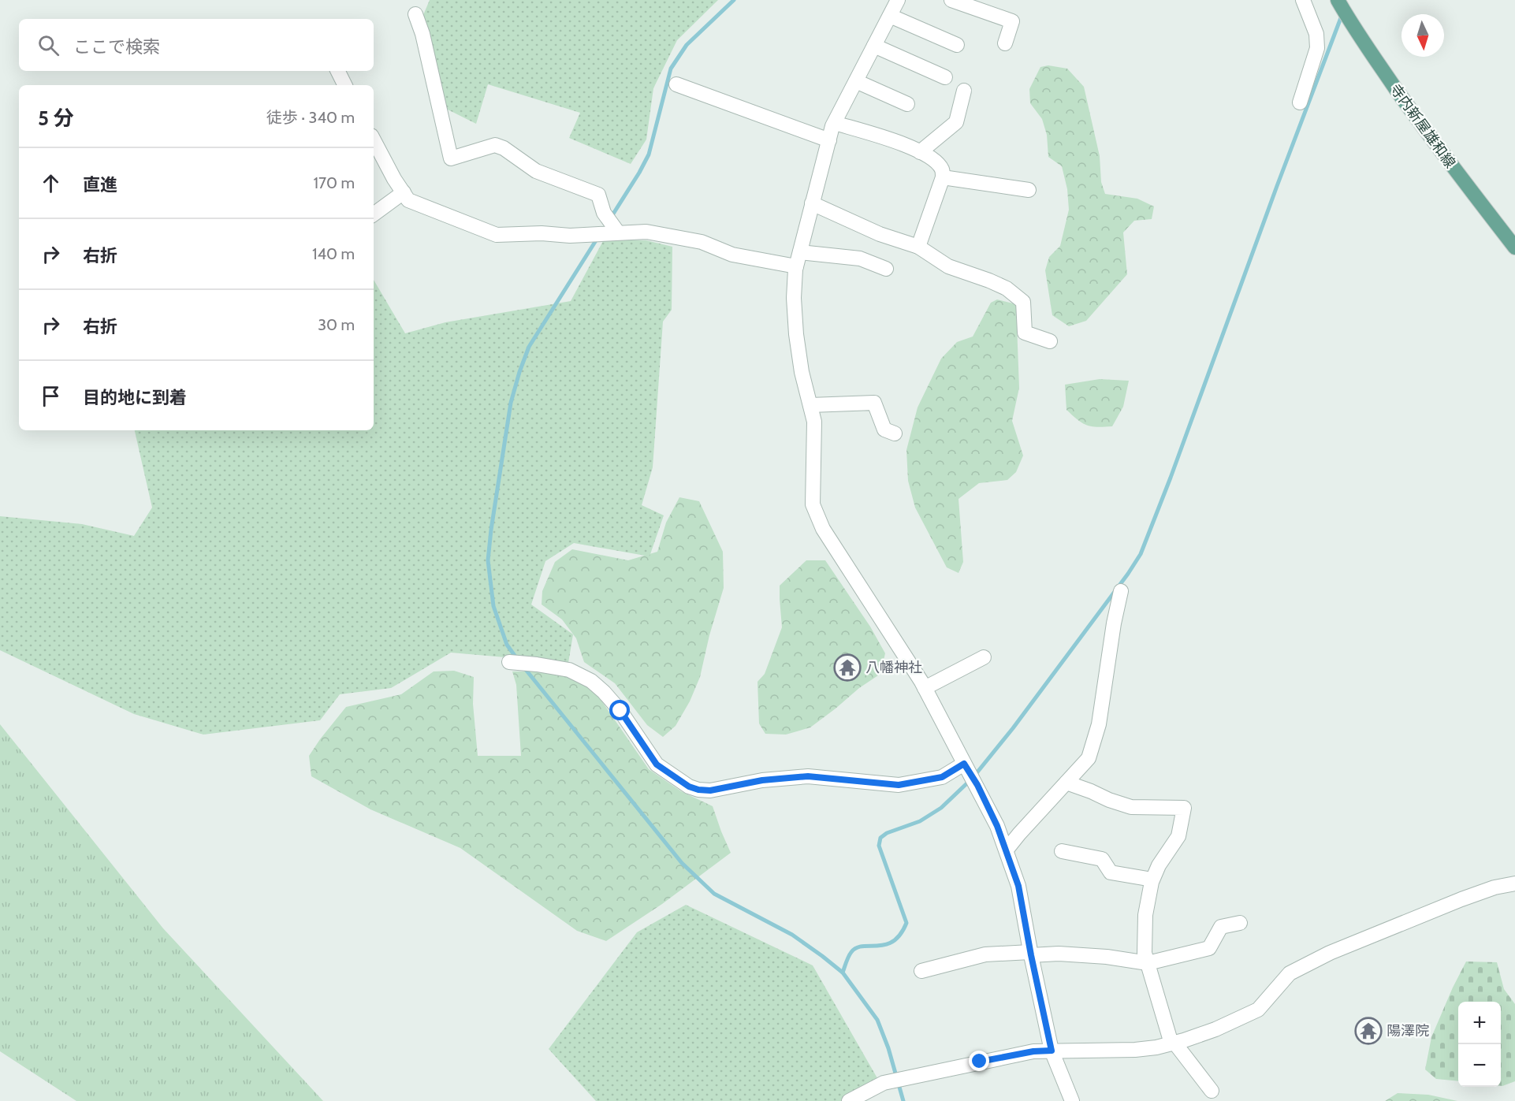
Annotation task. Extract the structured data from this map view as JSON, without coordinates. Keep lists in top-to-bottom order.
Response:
{
  "streets": {
    "main road": ["寺内新屋雄和線"]
  },
  "places": {
    "temple": ["八幡神社", "陽澤院"]
  },
  "north": "bottom",
  "page": {
    "search": "ここで検索",
    "heading": ["5 分", "徒歩 · 340 m"],
    "list": [
      ["直進", "170 m"],
      ["右折", "140 m"],
      ["右折", "30 m"],
      "目的地に到着"
    ],
    "map_buttons": ["+", "−"]
  }
}
